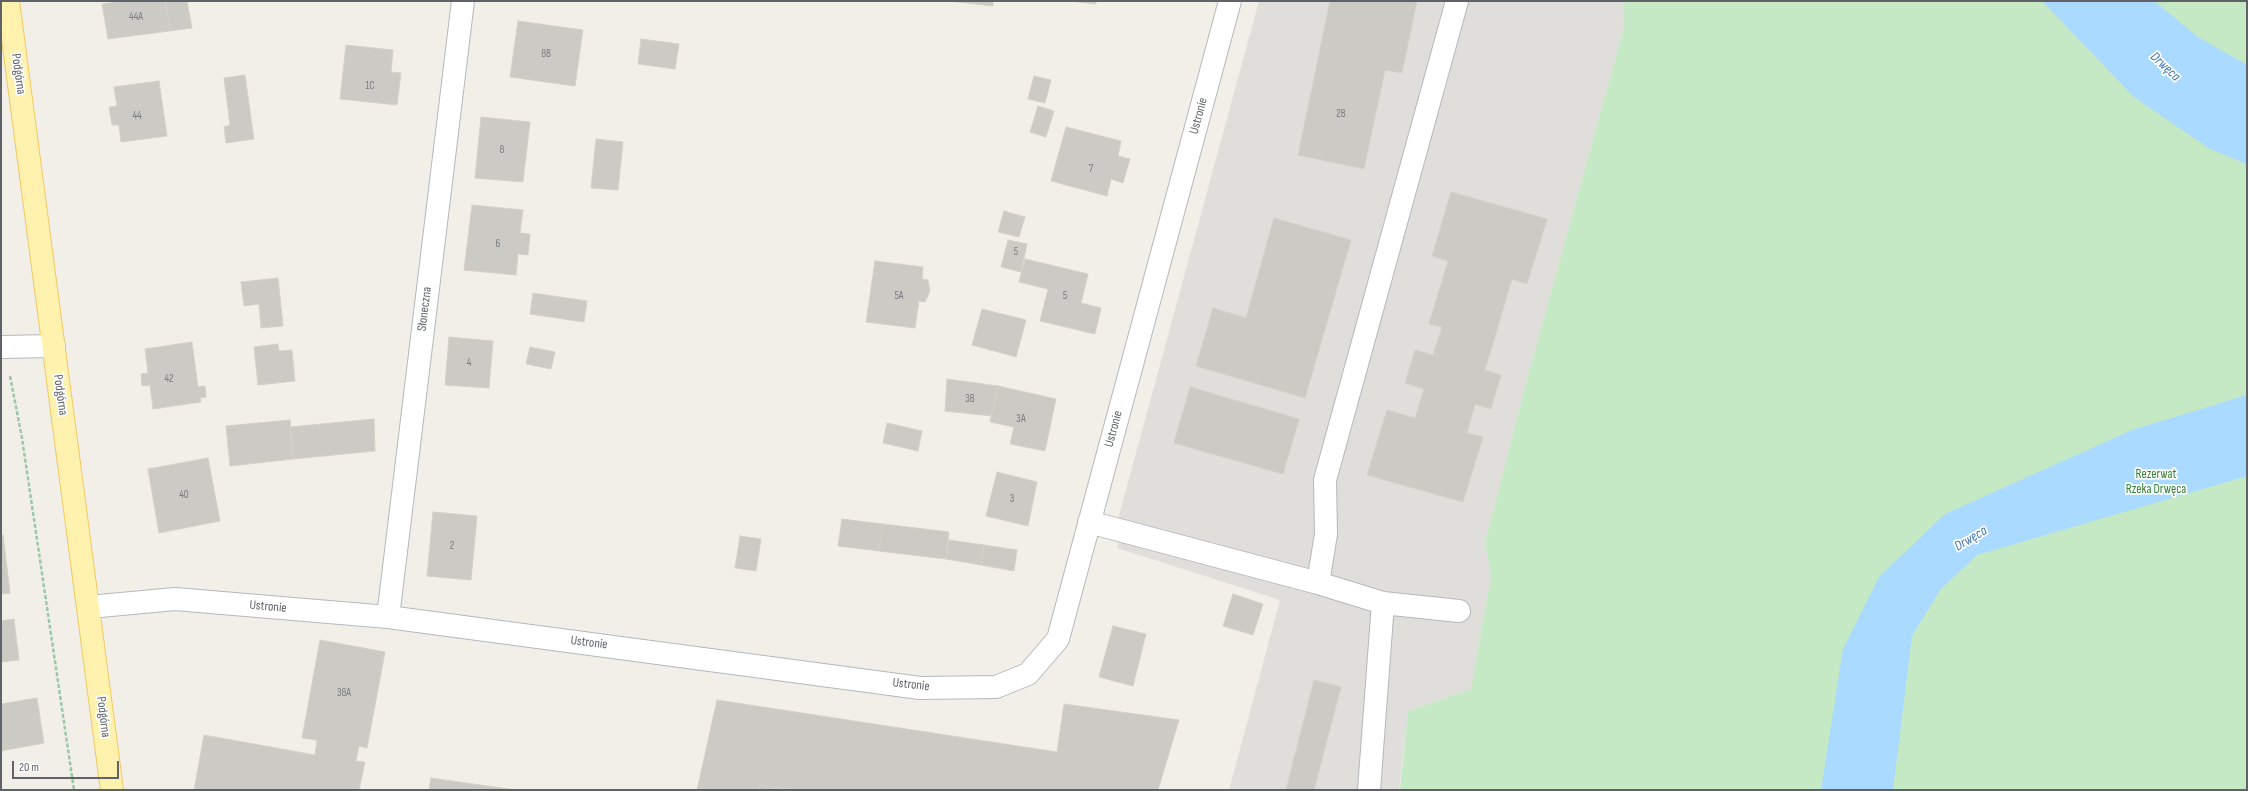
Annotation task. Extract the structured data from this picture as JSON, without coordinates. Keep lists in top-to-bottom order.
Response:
{
  "streets": {
    "main road": ["Podgórna"],
    "street": ["Ustronie", "Słoneczna"]
  },
  "crossings": [
    ["Podgórna", "Ustronie"],
    ["Ustronie", "Słoneczna"]
  ],
  "water": ["Drwęca"],
  "parks": ["Rezerwat Rzeka Drwęca"],
  "house_numbers": [
    "44A",
    "8B",
    "1C",
    "2B",
    "44",
    "8",
    "7",
    "6",
    "5",
    "5A",
    "5",
    "4",
    "42",
    "3B",
    "3A",
    "40",
    "3",
    "2",
    "38A"
  ],
  "scale_bar": "20 m"
}
